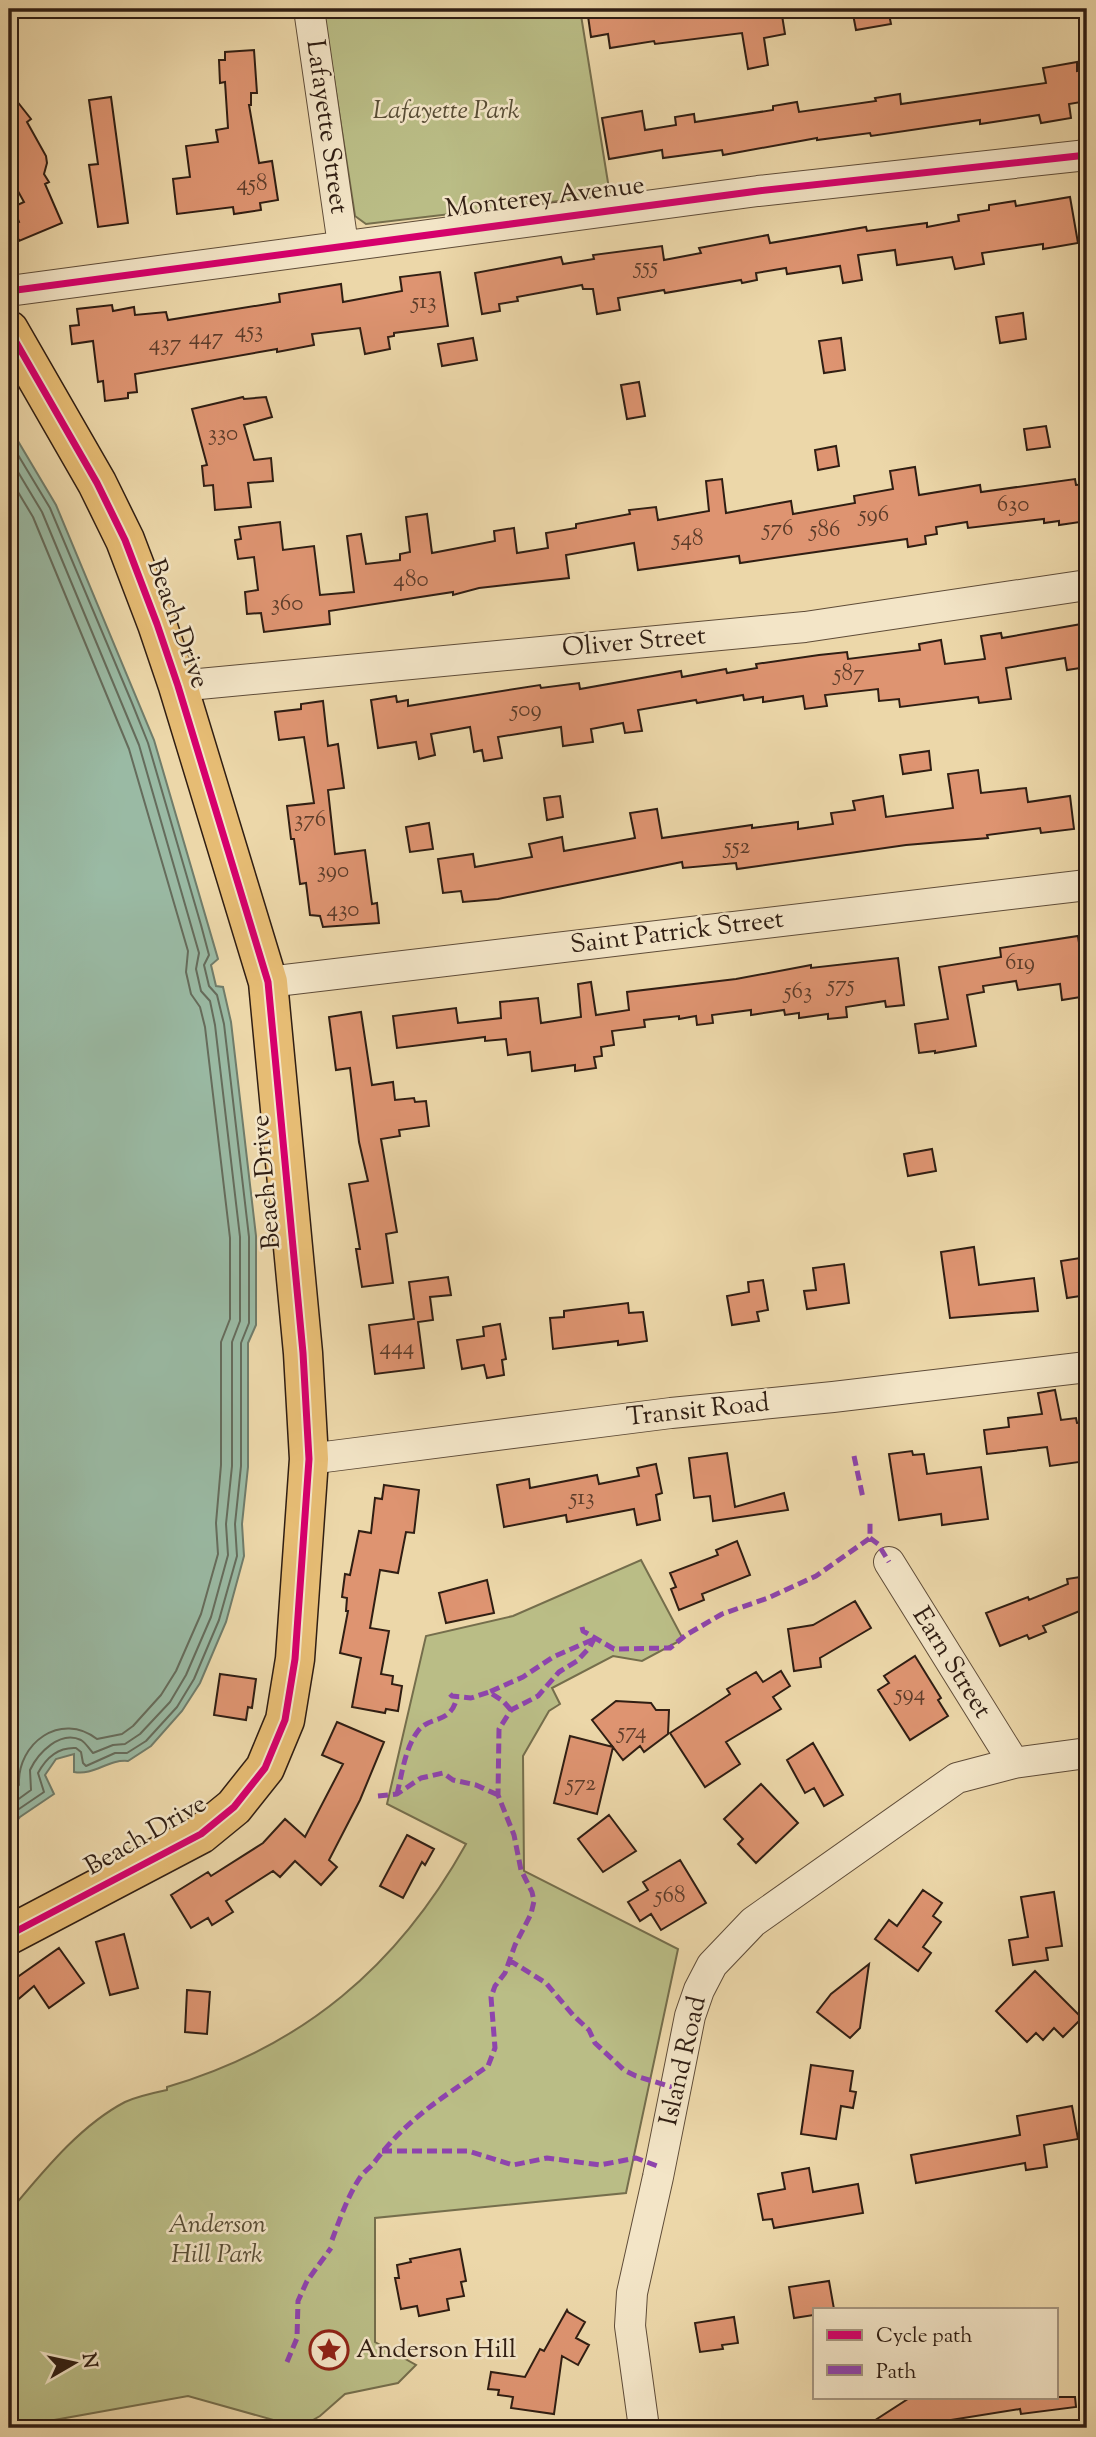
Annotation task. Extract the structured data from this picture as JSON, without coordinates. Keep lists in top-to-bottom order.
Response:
{
  "streets": {
    "main road": ["Beach Drive"],
    "street": [
      "Lafayette Street",
      "Monterey Avenue",
      "Oliver Street",
      "Saint Patrick Street",
      "Transit Road",
      "Earn Street",
      "Island Road"
    ]
  },
  "crossings": [
    ["Lafayette Street", "Monterey Avenue"],
    ["Beach Drive", "Oliver Street"],
    ["Beach Drive", "Saint Patrick Street"],
    ["Beach Drive", "Transit Road"],
    ["Earn Street", "Island Road"]
  ],
  "parks": ["Lafayette Park", "Anderson Hill Park"],
  "places": {
    "place": ["Anderson Hill"]
  },
  "house_numbers": [
    "458",
    "555",
    "513",
    "453",
    "447",
    "437",
    "330",
    "630",
    "596",
    "576",
    "586",
    "548",
    "480",
    "360",
    "587",
    "509",
    "376",
    "552",
    "390",
    "430",
    "619",
    "575",
    "563",
    "444",
    "513",
    "594",
    "574",
    "572",
    "568"
  ],
  "legend": ["Cycle path", "Path"],
  "north": "right"
}
